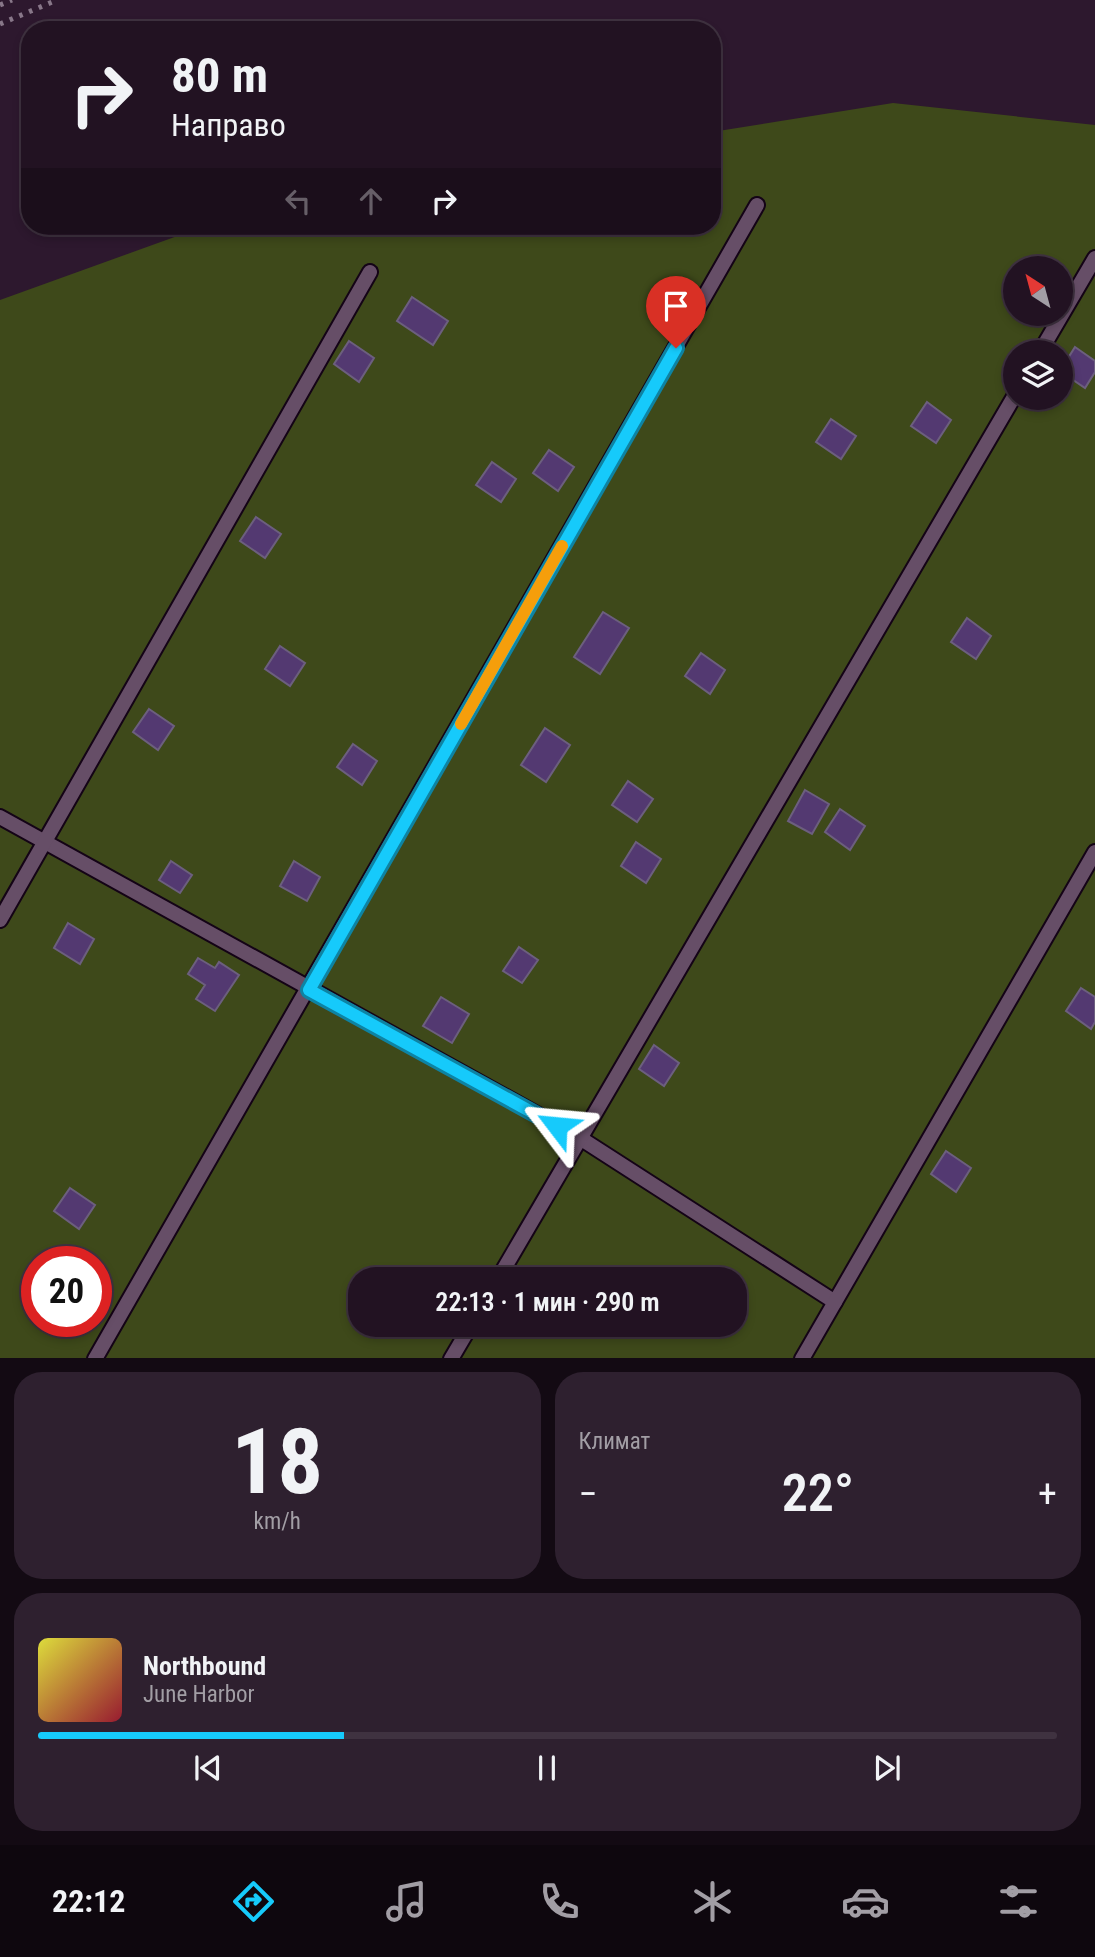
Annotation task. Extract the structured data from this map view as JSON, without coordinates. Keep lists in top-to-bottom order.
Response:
{
  "north": "top left",
  "page": {
    "turn": ["80 m", "Направо"],
    "limit": "20",
    "trip": "22:13 · 1 мин · 290 m",
    "tile": [
      ["18", "km/h"],
      "Климат"
    ],
    "heat": ["−", "22°", "+"],
    "song": ["Northbound", "June Harbor"],
    "tabs": "22:12"
  }
}
